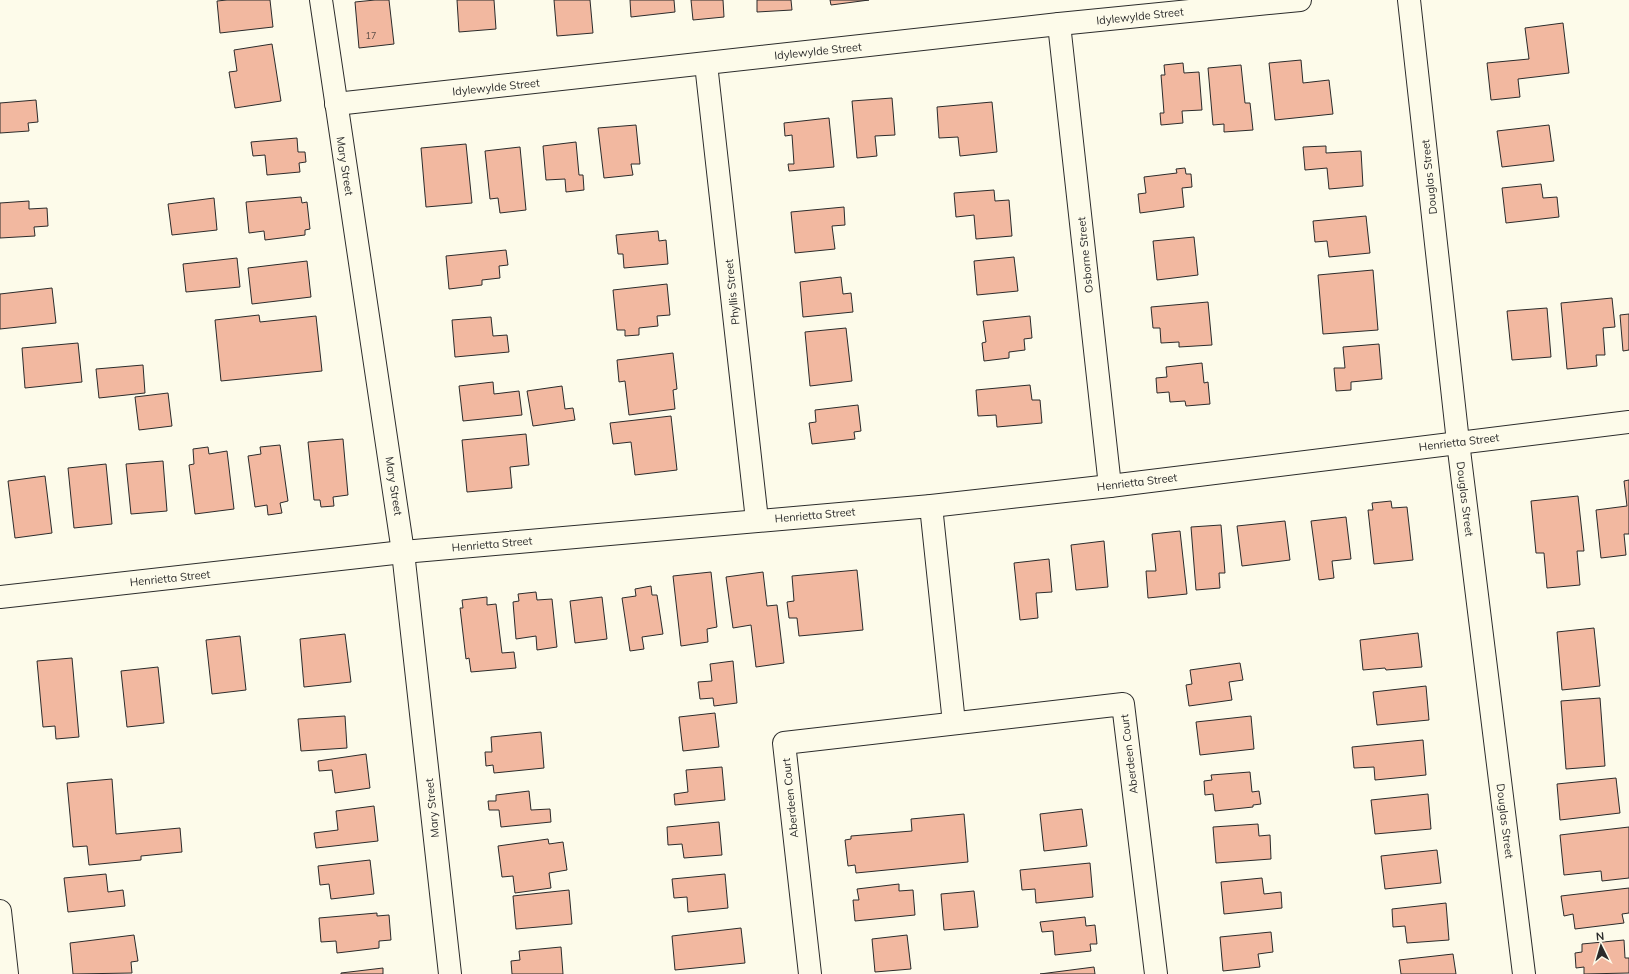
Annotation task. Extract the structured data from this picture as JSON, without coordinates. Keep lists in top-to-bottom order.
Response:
{
  "streets": {
    "street": [
      "Idylewylde Street",
      "Mary Street",
      "Douglas Street",
      "Osborne Street",
      "Phyllis Street",
      "Henrietta Street",
      "Aberdeen Court"
    ]
  },
  "crossings": [
    ["Idylewylde Street", "Mary Street"],
    ["Idylewylde Street", "Osborne Street"],
    ["Idylewylde Street", "Phyllis Street"],
    ["Mary Street", "Henrietta Street"],
    ["Douglas Street", "Henrietta Street"],
    ["Osborne Street", "Henrietta Street"],
    ["Phyllis Street", "Henrietta Street"]
  ],
  "house_numbers": ["17"],
  "north": "top"
}
